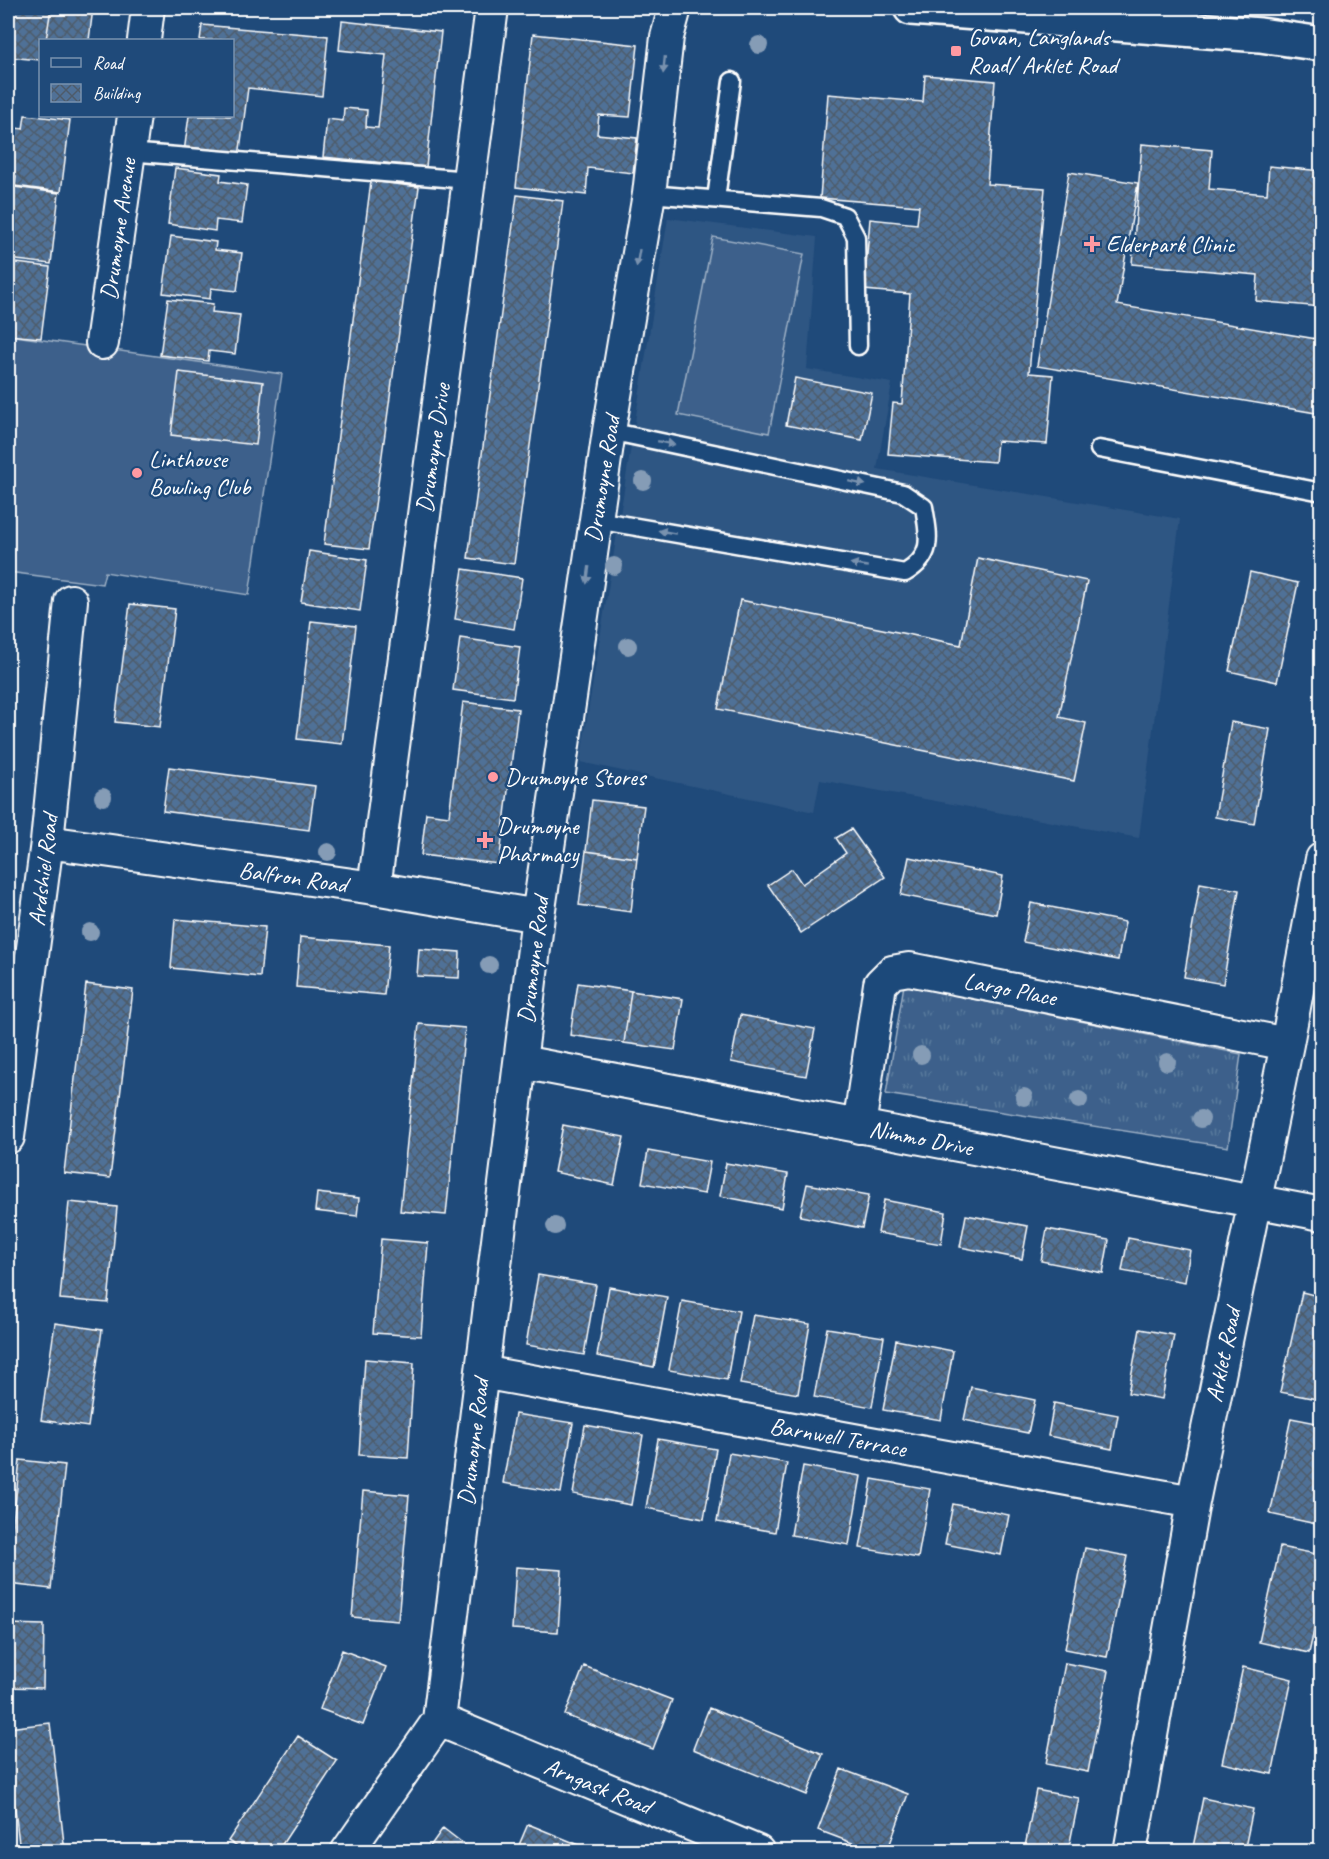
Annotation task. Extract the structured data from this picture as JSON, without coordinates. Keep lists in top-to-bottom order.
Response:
{
  "streets": {
    "street": [
      "Drumoyne Avenue",
      "Drumoyne Drive",
      "Drumoyne Road",
      "Ardshiel Road",
      "Balfron Road",
      "Largo Place",
      "Nimmo Drive",
      "Arklet Road",
      "Barnwell Terrace",
      "Arngask Road"
    ]
  },
  "crossings": [
    ["Drumoyne Drive", "Balfron Road"],
    ["Drumoyne Road", "Balfron Road"],
    ["Drumoyne Road", "Nimmo Drive"],
    ["Drumoyne Road", "Barnwell Terrace"],
    ["Drumoyne Road", "Arngask Road"],
    ["Ardshiel Road", "Balfron Road"],
    ["Largo Place", "Nimmo Drive"],
    ["Largo Place", "Arklet Road"],
    ["Nimmo Drive", "Arklet Road"],
    ["Arklet Road", "Barnwell Terrace"]
  ],
  "one_way": ["Drumoyne Road"],
  "places": {
    "transit": ["Govan, Langlands Road/ Arklet Road"],
    "health": ["Elderpark Clinic", "Drumoyne Pharmacy"],
    "other": ["Linthouse Bowling Club", "Drumoyne Stores"]
  },
  "legend": ["Road", "Building"]
}
